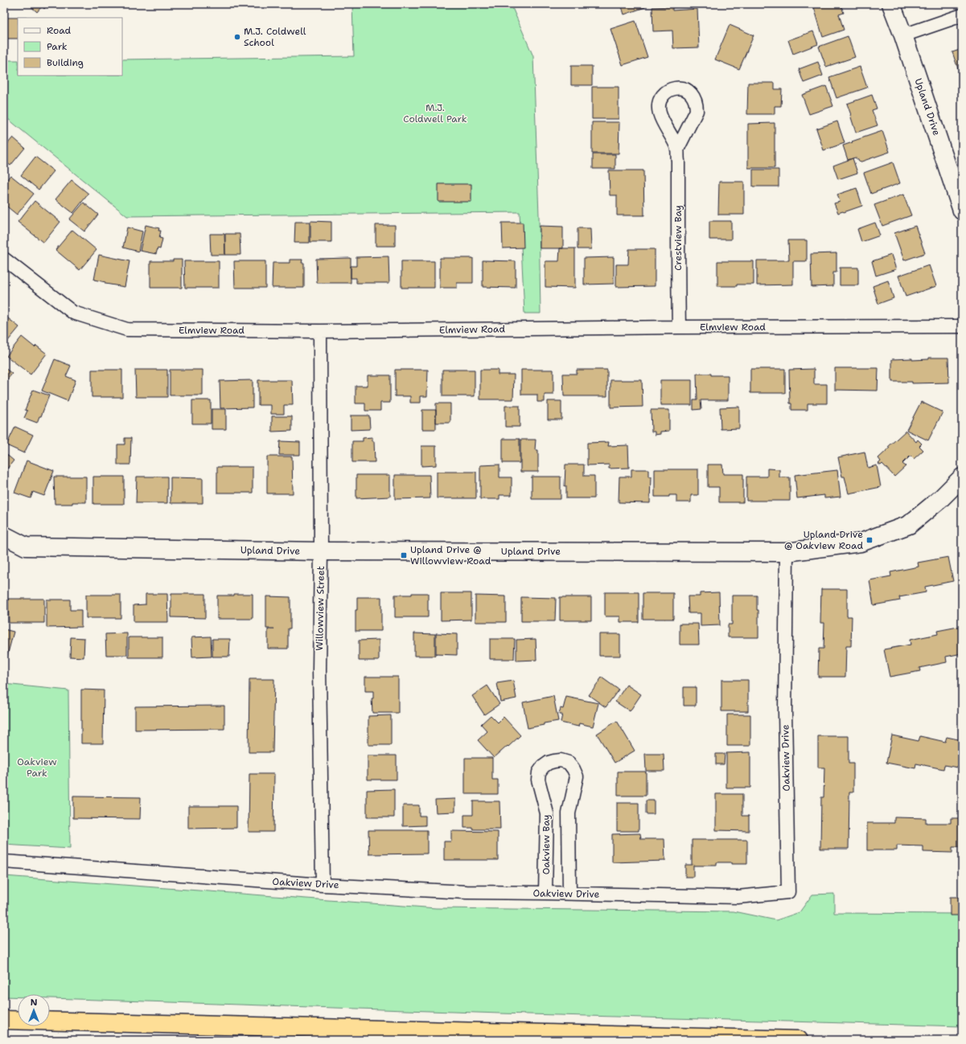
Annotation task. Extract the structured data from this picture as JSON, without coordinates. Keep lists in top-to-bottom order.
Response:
{
  "streets": {
    "street": [
      "Upland Drive",
      "Crestview Bay",
      "Elmview Road",
      "Willowview Street",
      "Oakview Drive",
      "Oakview Bay"
    ]
  },
  "crossings": [
    ["Upland Drive", "Willowview Street"],
    ["Upland Drive", "Oakview Drive"],
    ["Crestview Bay", "Elmview Road"],
    ["Elmview Road", "Willowview Street"],
    ["Willowview Street", "Oakview Drive"],
    ["Oakview Drive", "Oakview Bay"]
  ],
  "parks": ["M.J. Coldwell Park", "Oakview Park"],
  "places": {
    "other": ["M.J. Coldwell School"],
    "transit": ["Upland Drive @ Oakview Road", "Upland Drive @ Willowview Road"]
  },
  "legend": ["Road", "Park", "Building"],
  "north": "top"
}
